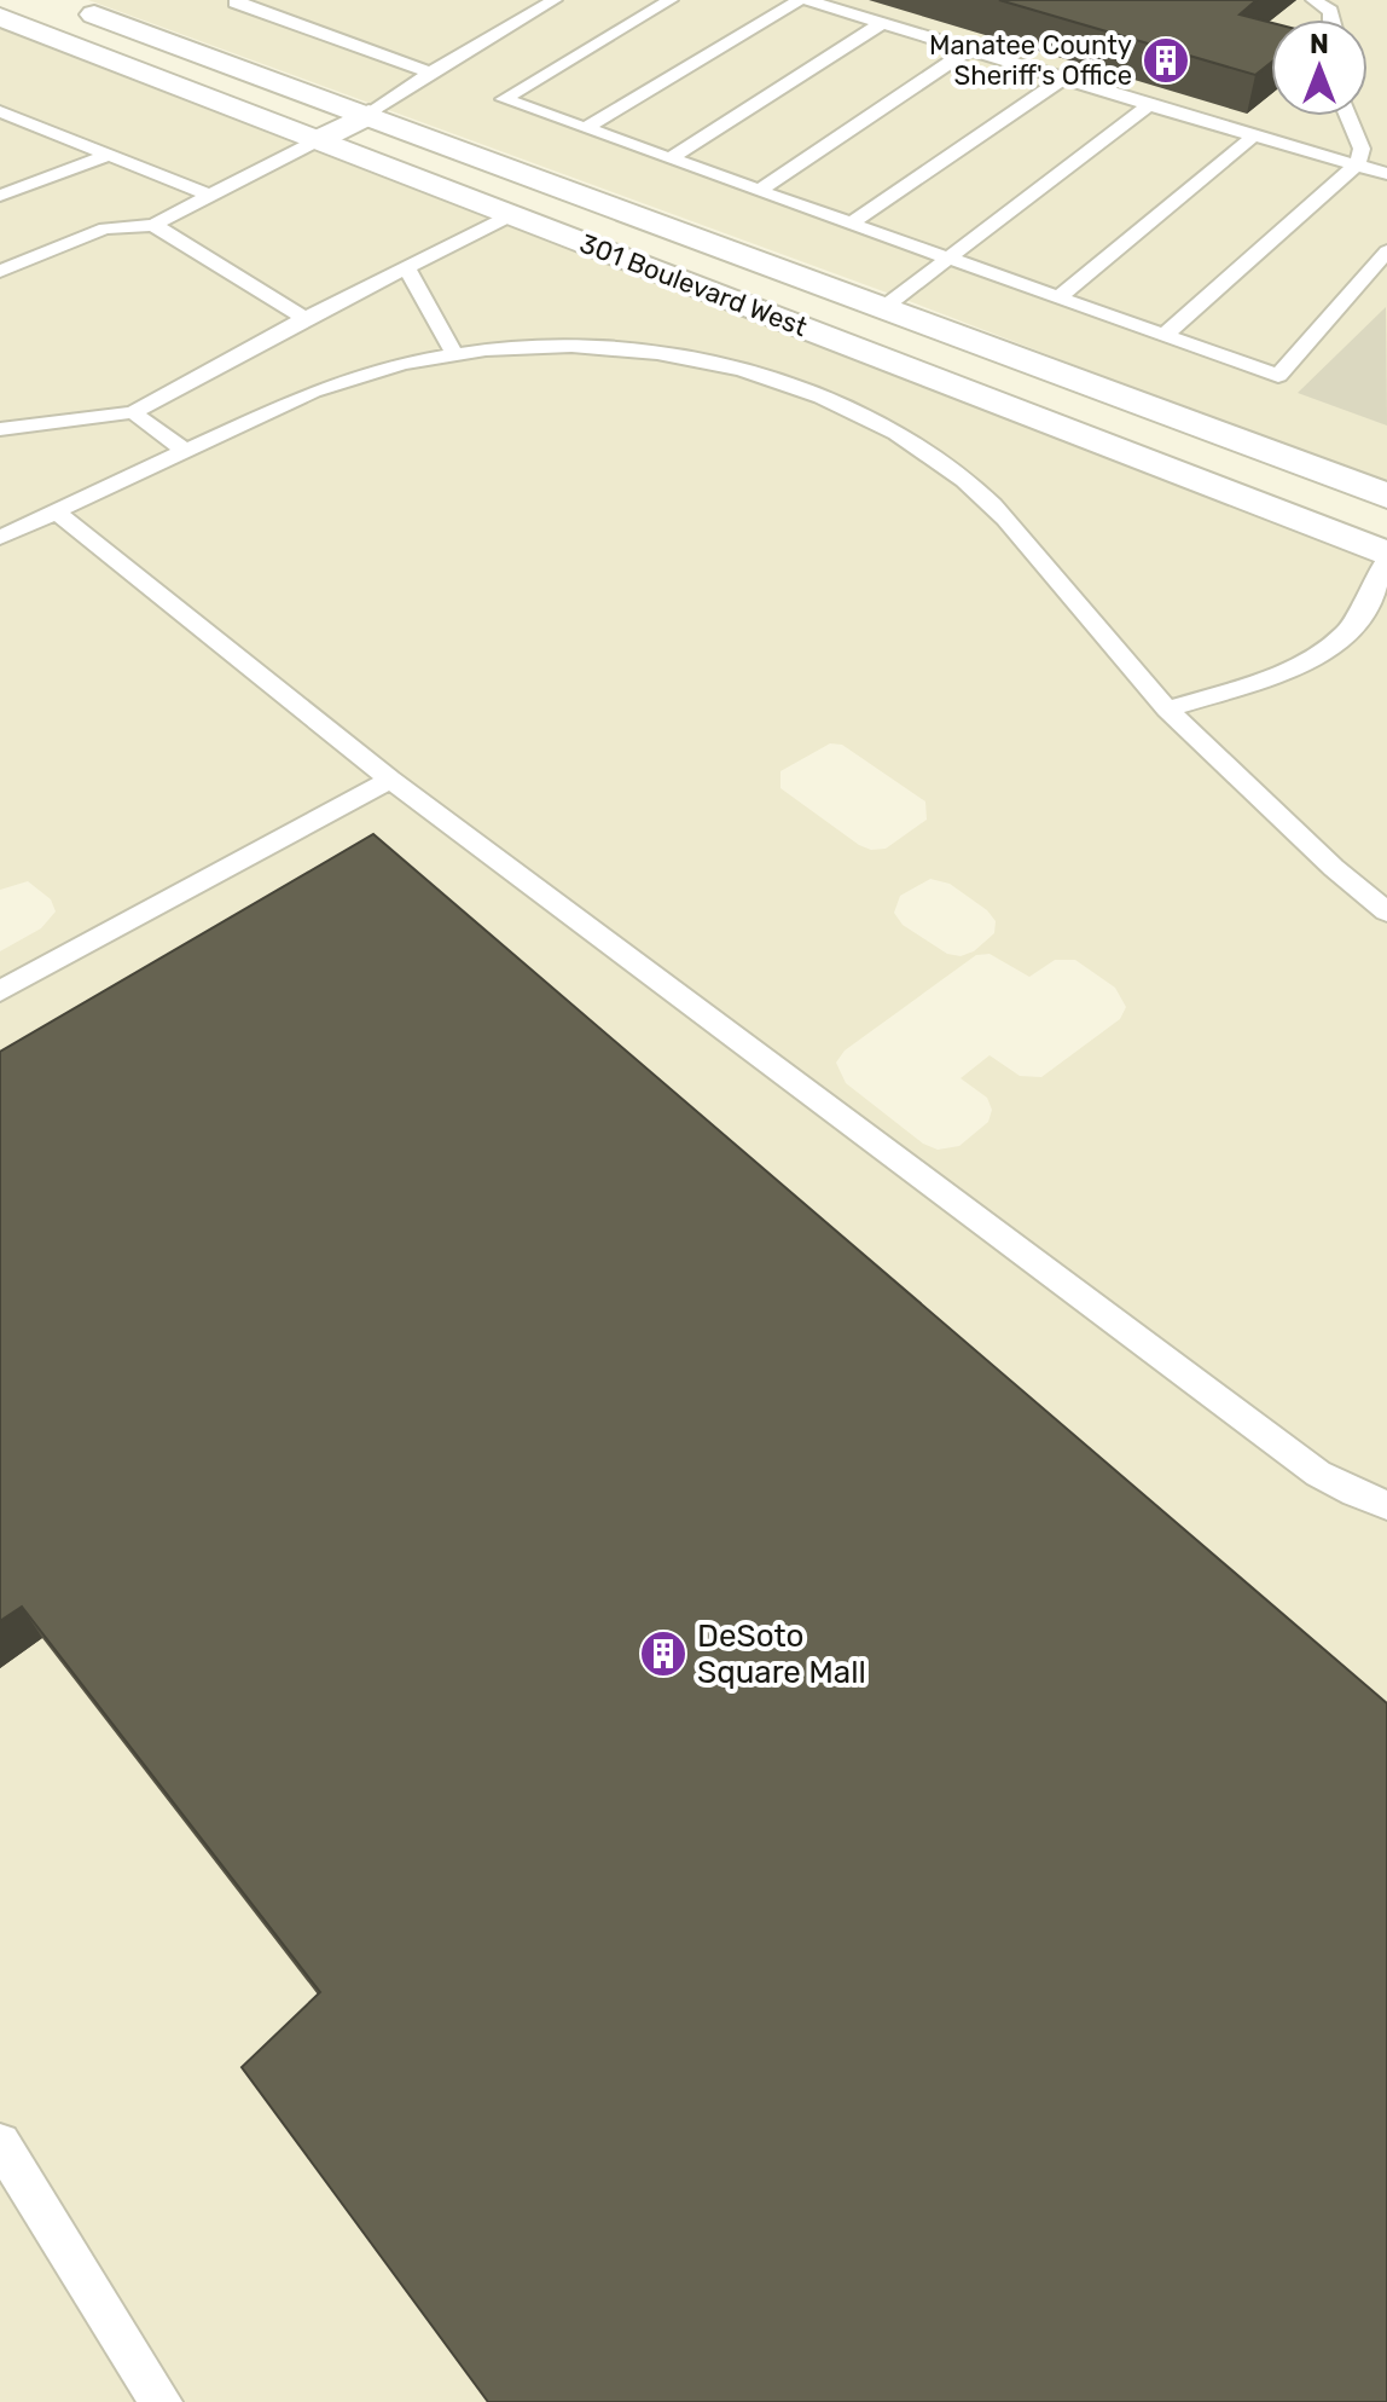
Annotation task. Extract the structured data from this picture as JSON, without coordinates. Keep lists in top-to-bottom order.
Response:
{
  "streets": {
    "main road": ["301 Boulevard West"]
  },
  "places": {
    "building": ["Manatee County Sheriff's Office", "DeSoto Square Mall"]
  },
  "north": "top"
}
